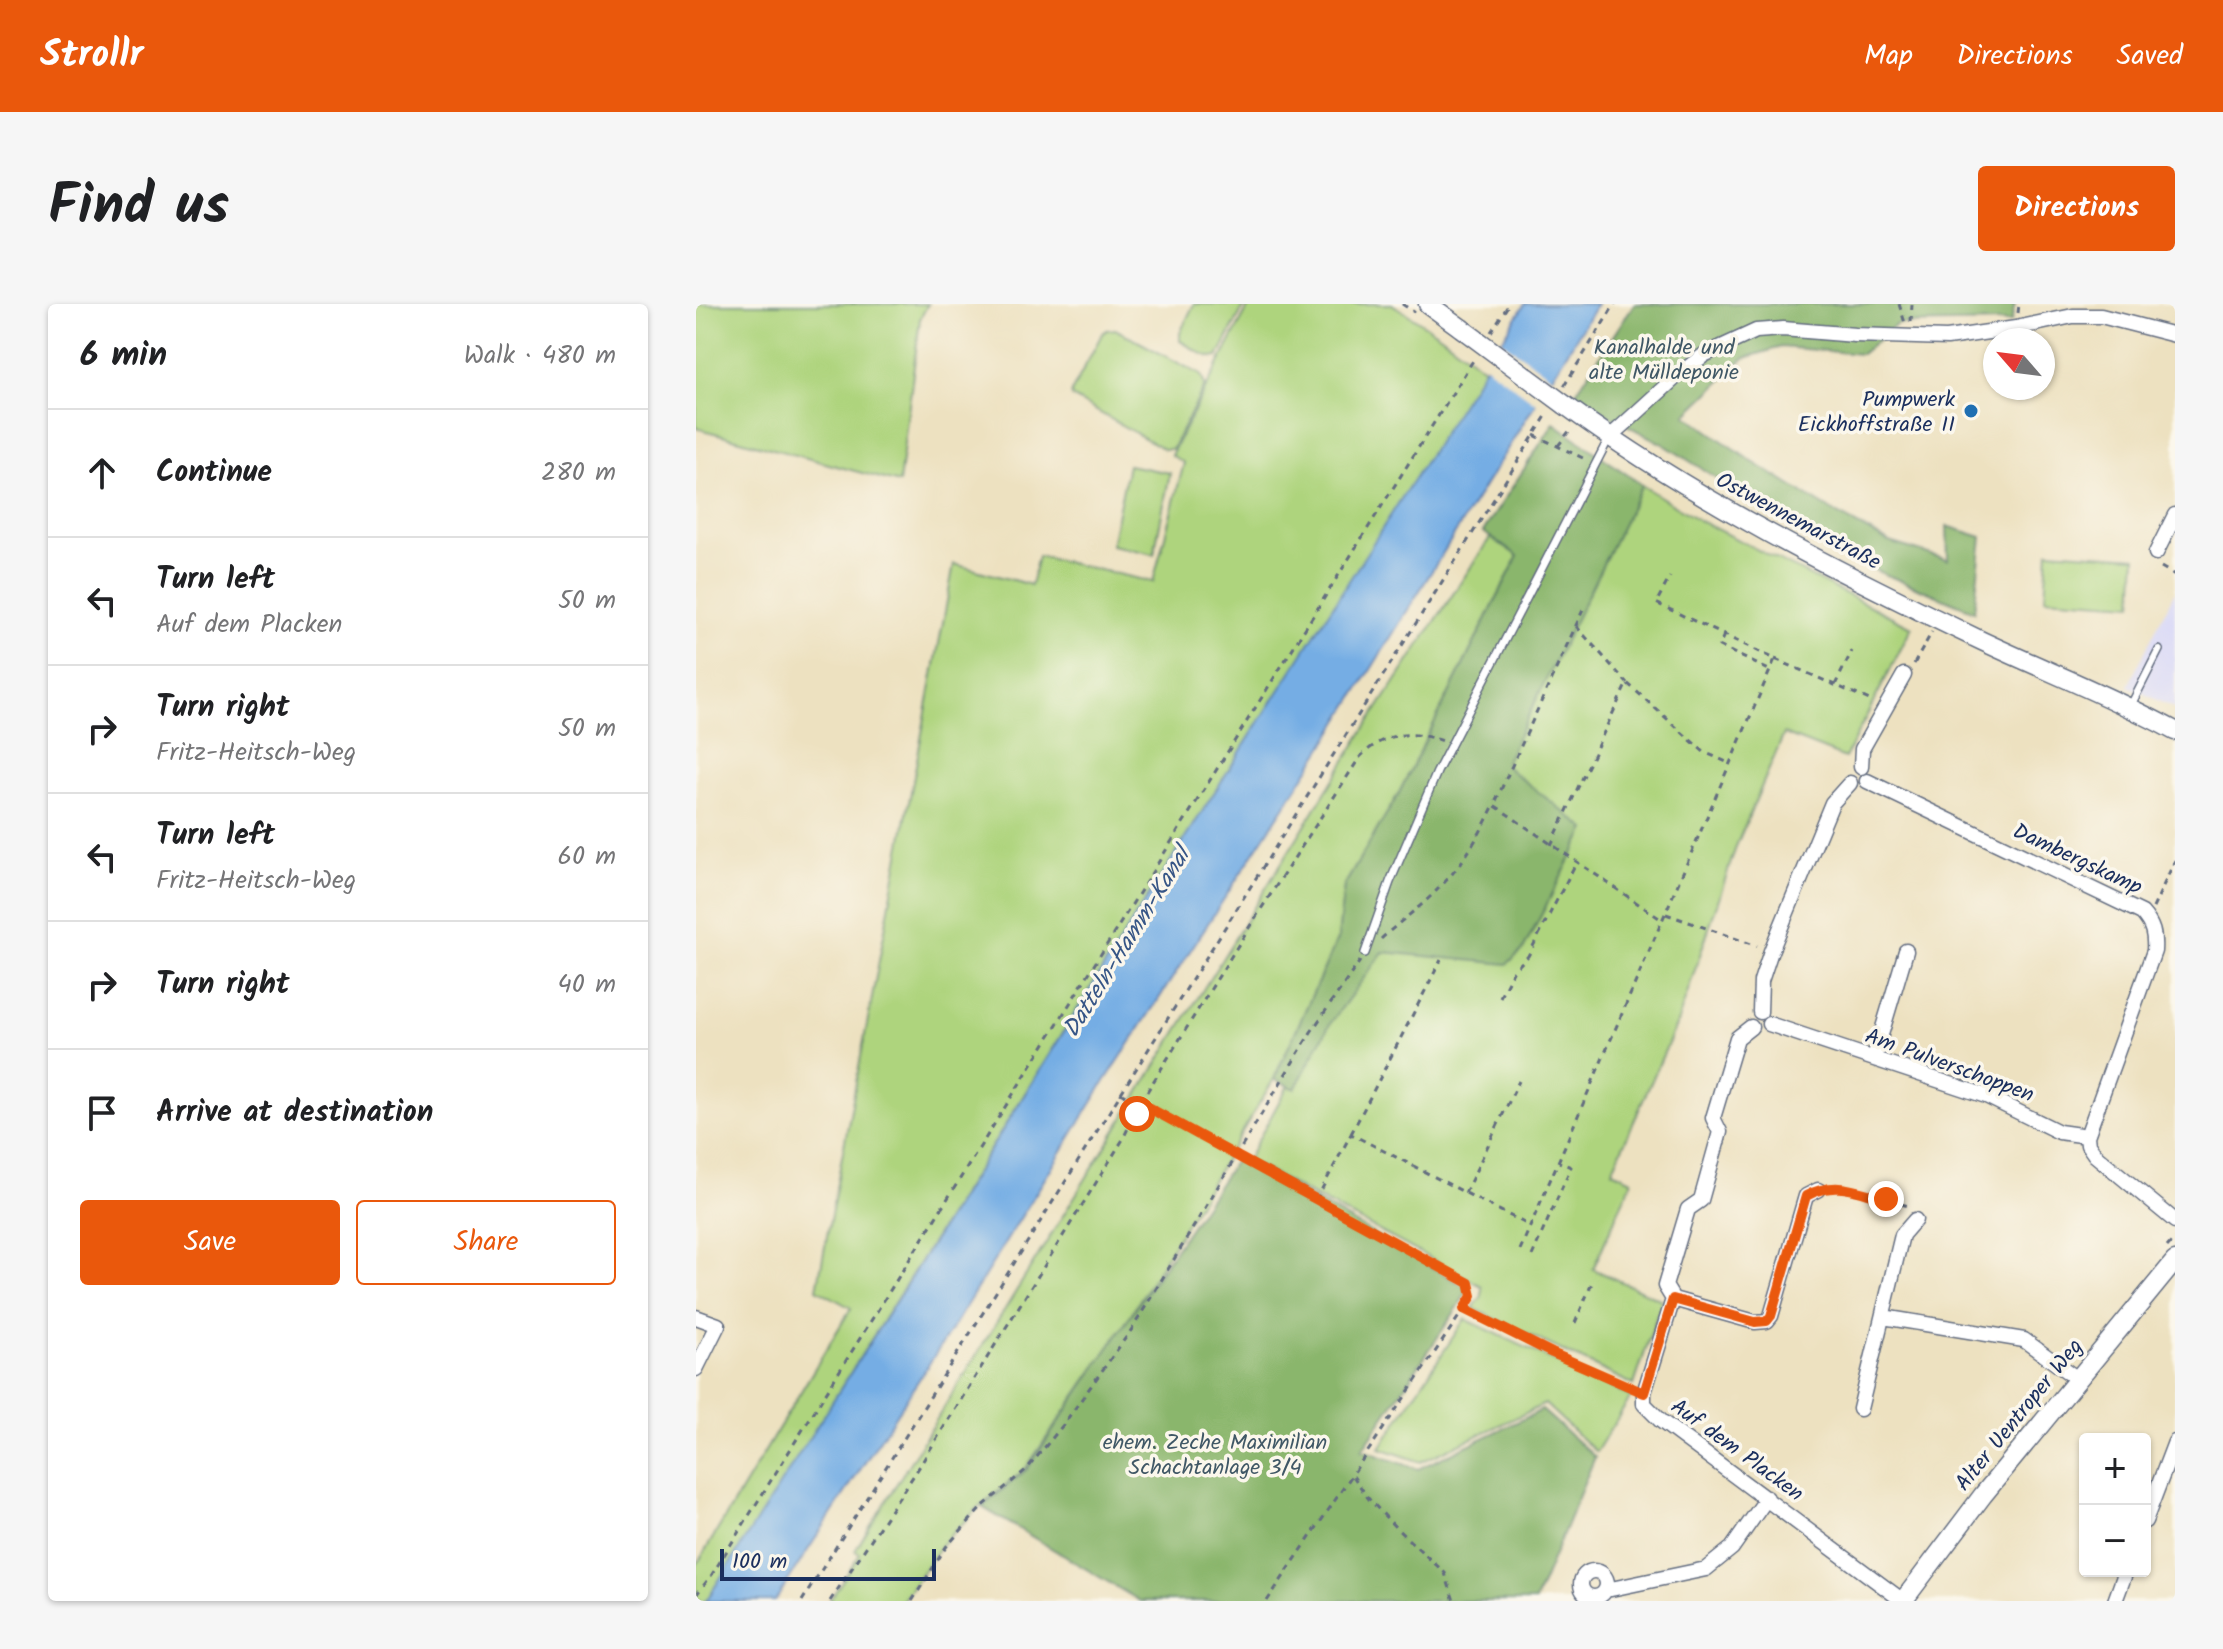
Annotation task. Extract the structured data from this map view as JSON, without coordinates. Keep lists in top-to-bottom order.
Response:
{
  "streets": {
    "street": [
      "Ostwennemarstraße",
      "Dambergskamp",
      "Am Pulverschoppen",
      "Alter Uentroper Weg",
      "Auf dem Placken"
    ]
  },
  "crossings": [
    ["Dambergskamp", "Am Pulverschoppen"],
    ["Am Pulverschoppen", "Auf dem Placken"],
    ["Alter Uentroper Weg", "Auf dem Placken"]
  ],
  "water": ["Datteln-Hamm-Kanal"],
  "parks": ["Kanalhalde und alte Mülldeponie", "ehem. Zeche Maximilian Schachtanlage 3/4"],
  "places": ["Pumpwerk Eickhoffstraße II"],
  "scale_bar": "100 m",
  "north": "top left",
  "page": {
    "header": "Strollr",
    "nav": ["Map", "Directions", "Saved"],
    "title": "Find us",
    "buttons": [
      "Directions",
      ["Save", "Share"]
    ],
    "heading": ["6 min", "Walk · 480 m"],
    "list": [
      ["Continue", "280 m"],
      ["Turn left", "Auf dem Placken", "50 m"],
      ["Turn right", "Fritz-Heitsch-Weg", "50 m"],
      ["Turn left", "Fritz-Heitsch-Weg", "60 m"],
      ["Turn right", "40 m"],
      "Arrive at destination"
    ],
    "map_buttons": ["+", "−"],
    "scale": "100 m"
  }
}
